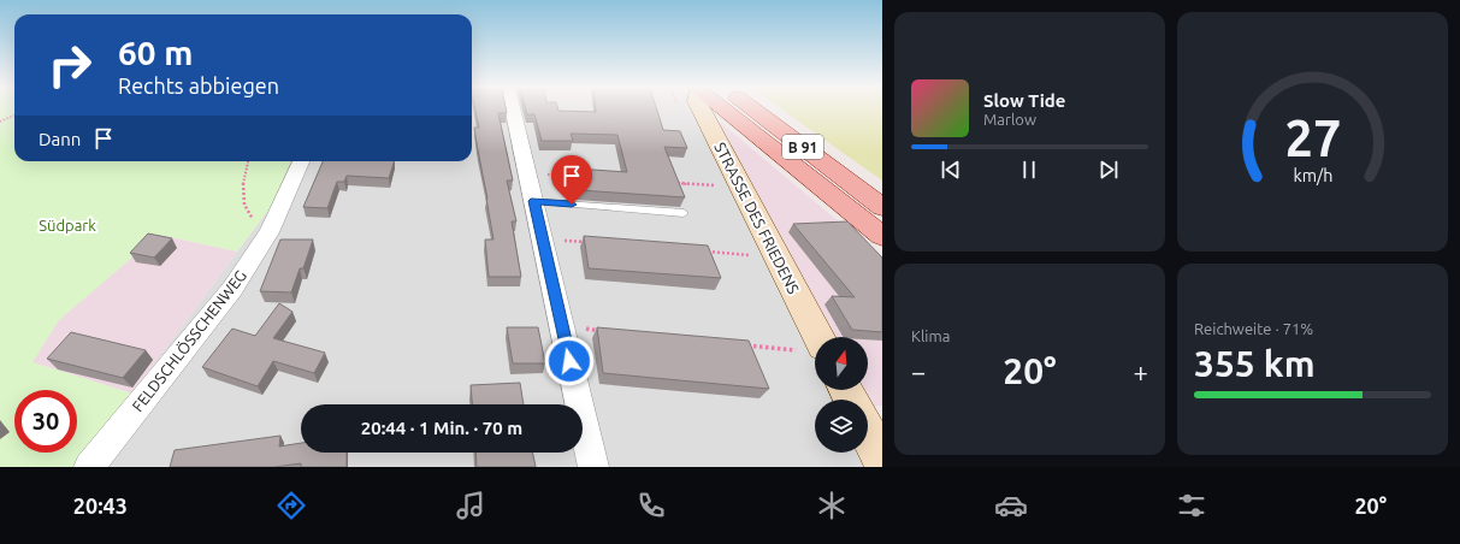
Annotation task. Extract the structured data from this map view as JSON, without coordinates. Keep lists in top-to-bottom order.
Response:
{
  "streets": {
    "main road": ["B 91"],
    "street": ["STRASSE DES FRIEDENS", "FELDSCHLÖSSCHENWEG"]
  },
  "parks": ["Südpark"],
  "north": "top",
  "page": {
    "turn": ["60 m", "Rechts abbiegen"],
    "song": ["Slow Tide", "Marlow"],
    "then": "Dann",
    "tile": [
      "Klima",
      ["Reichweite · 71%", "355 km"]
    ],
    "heat": ["−", "20°", "+"],
    "limit": "30",
    "trip": "20:44 · 1 Min. · 70 m",
    "tabs": ["20:43", "20°"],
    "gauge": ["27", "km/h"]
  }
}
